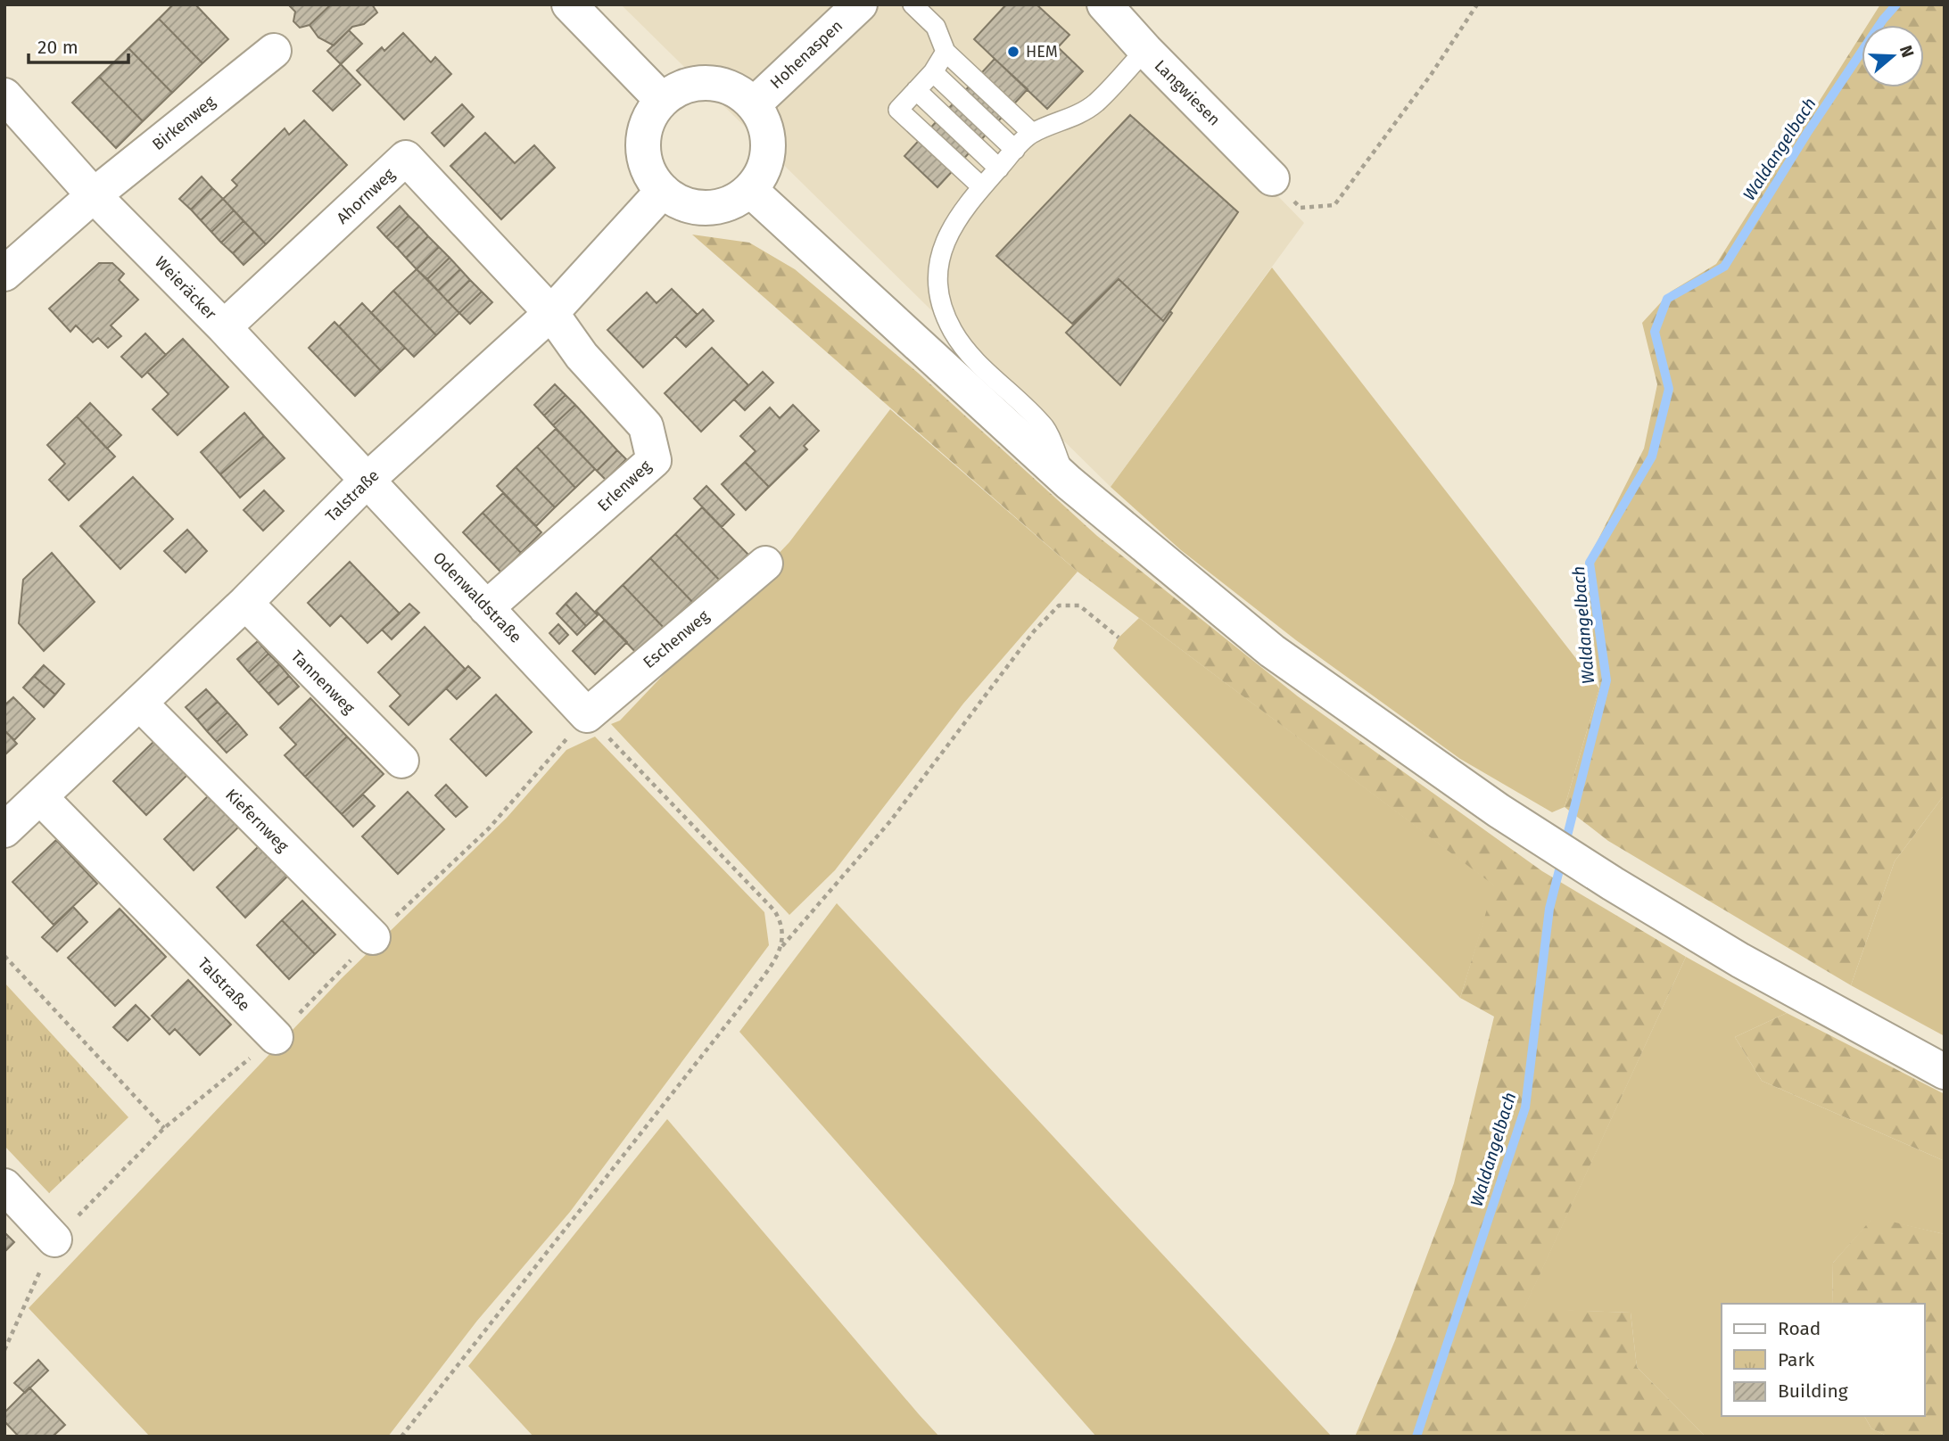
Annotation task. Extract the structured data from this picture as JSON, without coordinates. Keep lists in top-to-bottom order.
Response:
{
  "streets": {
    "street": [
      "Hohenaspen",
      "Langwiesen",
      "Birkenweg",
      "Ahornweg",
      "Weieräcker",
      "Erlenweg",
      "Talstraße",
      "Odenwaldstraße",
      "Eschenweg",
      "Tannenweg",
      "Kiefernweg"
    ]
  },
  "crossings": [
    ["Hohenaspen", "Talstraße"],
    ["Birkenweg", "Weieräcker"],
    ["Ahornweg", "Weieräcker"],
    ["Ahornweg", "Erlenweg"],
    ["Ahornweg", "Talstraße"],
    ["Weieräcker", "Talstraße"],
    ["Weieräcker", "Odenwaldstraße"],
    ["Erlenweg", "Talstraße"],
    ["Erlenweg", "Odenwaldstraße"],
    ["Talstraße", "Odenwaldstraße"],
    ["Talstraße", "Tannenweg"],
    ["Talstraße", "Kiefernweg"],
    ["Odenwaldstraße", "Eschenweg"]
  ],
  "water": ["Waldangelbach"],
  "places": ["HEM"],
  "legend": ["Road", "Park", "Building"],
  "scale_bar": "20 m",
  "north": "right"
}
